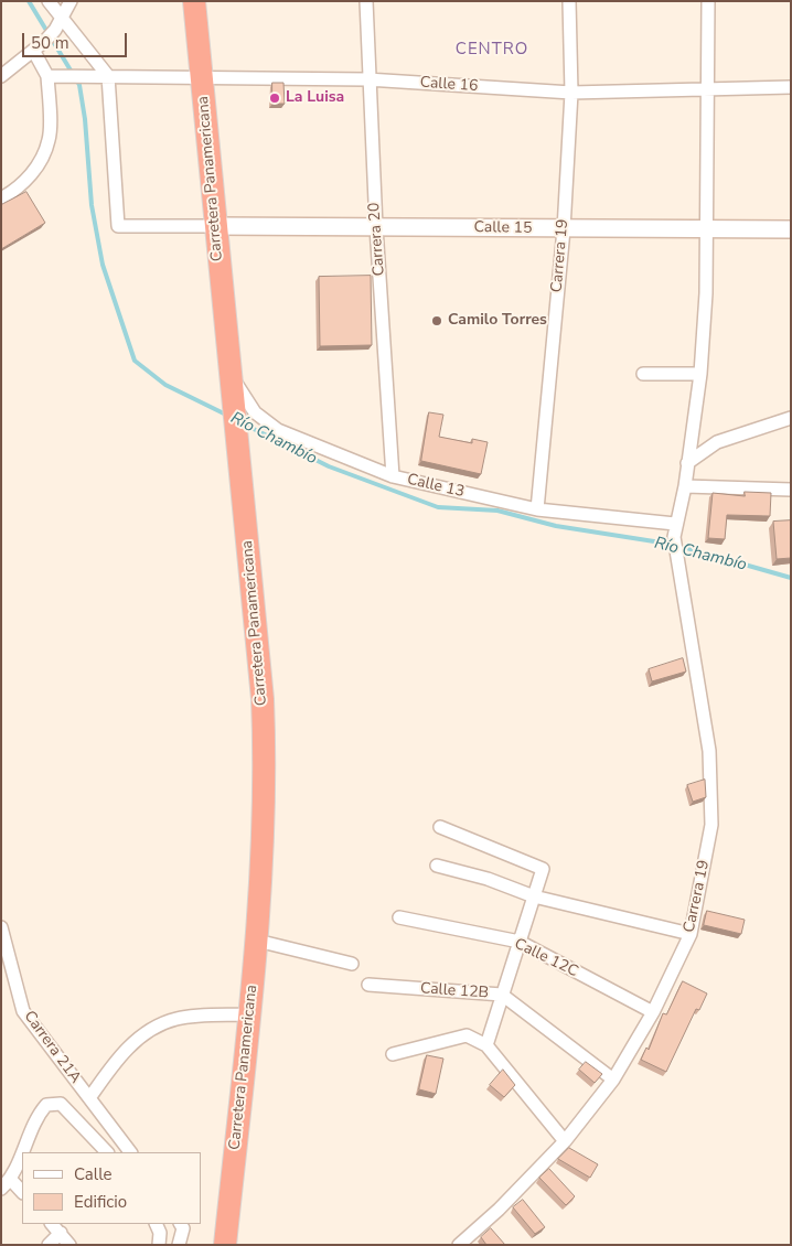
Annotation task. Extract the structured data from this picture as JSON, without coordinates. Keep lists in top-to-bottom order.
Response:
{
  "streets": {
    "highway": ["Carretera Panamericana"],
    "main road": ["Calle 15"],
    "street": [
      "Calle 16",
      "Carrera 20",
      "Carrera 19",
      "Calle 13",
      "Calle 12C",
      "Calle 12B",
      "Carrera 21A"
    ]
  },
  "crossings": [
    ["Calle 16", "Carretera Panamericana"],
    ["Calle 16", "Carrera 20"],
    ["Calle 16", "Carrera 19"],
    ["Carretera Panamericana", "Calle 15"],
    ["Carretera Panamericana", "Calle 13"],
    ["Calle 15", "Carrera 20"],
    ["Calle 15", "Carrera 19"],
    ["Carrera 20", "Calle 13"],
    ["Carrera 19", "Calle 13"],
    ["Carrera 19", "Calle 12C"],
    ["Carrera 19", "Calle 12B"]
  ],
  "districts": ["CENTRO"],
  "water": ["Río Chambío"],
  "places": ["La Luisa", "Camilo Torres"],
  "legend": ["Calle", "Edificio"],
  "scale_bar": "50 m"
}
